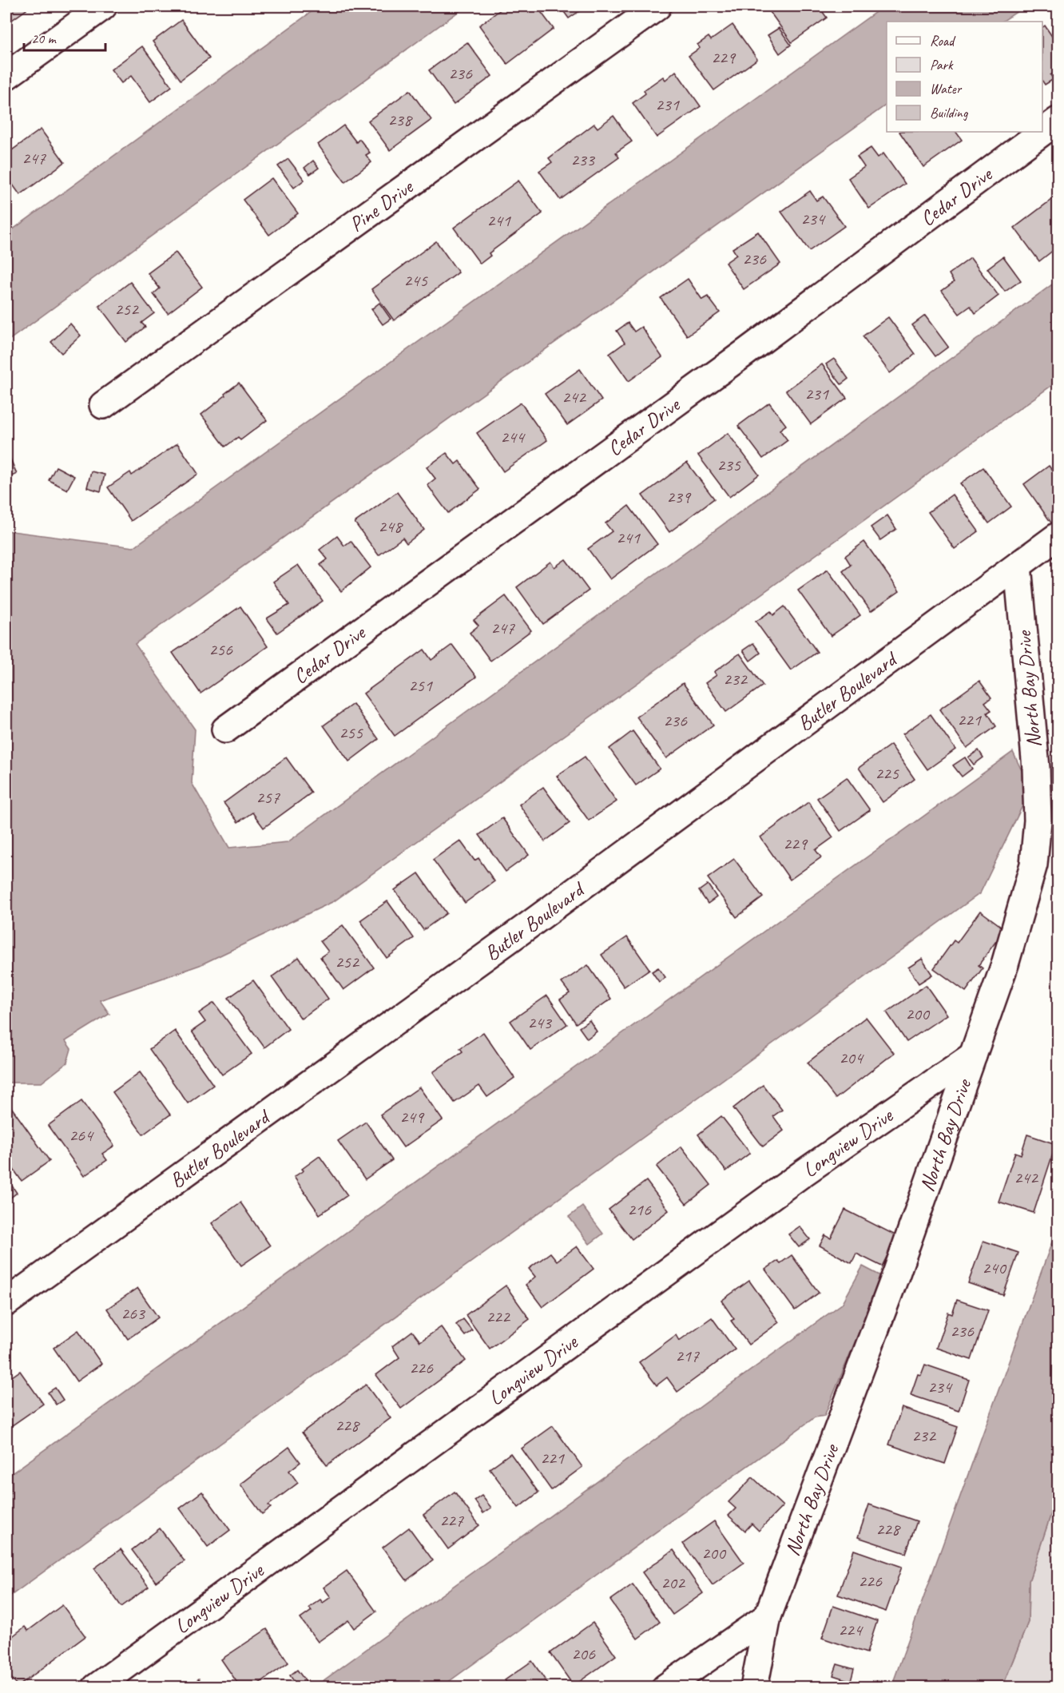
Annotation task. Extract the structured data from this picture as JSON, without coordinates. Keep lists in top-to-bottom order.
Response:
{
  "streets": {
    "street": [
      "Cedar Drive",
      "Pine Drive",
      "North Bay Drive",
      "Butler Boulevard",
      "Longview Drive"
    ]
  },
  "crossings": [
    ["North Bay Drive", "Butler Boulevard"],
    ["North Bay Drive", "Longview Drive"]
  ],
  "house_numbers": [
    "229",
    "236",
    "231",
    "238",
    "247",
    "233",
    "234",
    "241",
    "236",
    "245",
    "252",
    "231",
    "242",
    "244",
    "235",
    "239",
    "248",
    "241",
    "247",
    "256",
    "232",
    "251",
    "221",
    "236",
    "255",
    "225",
    "257",
    "229",
    "252",
    "200",
    "243",
    "204",
    "249",
    "264",
    "242",
    "216",
    "240",
    "263",
    "222",
    "236",
    "217",
    "226",
    "234",
    "228",
    "232",
    "221",
    "227",
    "228",
    "200",
    "226",
    "202",
    "224",
    "206"
  ],
  "legend": [
    "Road",
    "Park",
    "Water",
    "Building"
  ],
  "scale_bar": "20 m"
}
